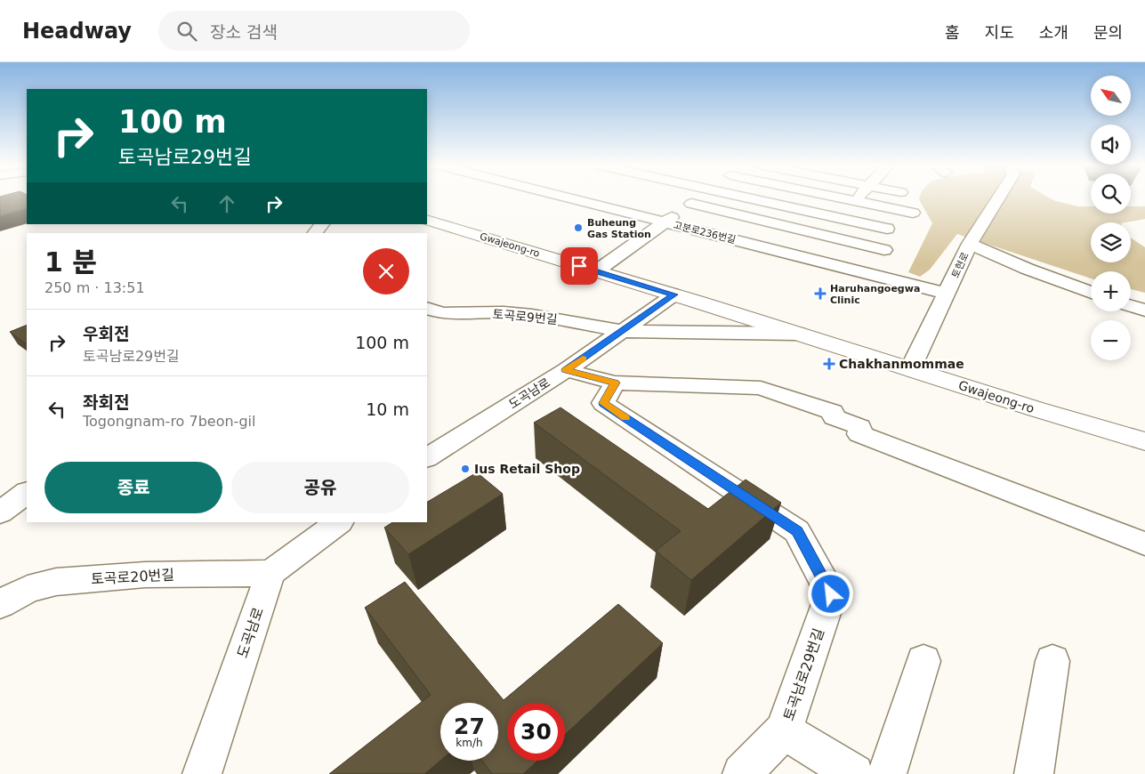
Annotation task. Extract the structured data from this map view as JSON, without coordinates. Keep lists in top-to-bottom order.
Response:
{
  "streets": {
    "main road": ["Gwajeong-ro"],
    "street": [
      "고분로236번길",
      "토현로",
      "토곡로9번길",
      "도곡남로",
      "토곡로20번길",
      "토곡남로29번길"
    ]
  },
  "crossings": [
    ["고분로236번길", "토현로"],
    ["Gwajeong-ro", "토현로"],
    ["Gwajeong-ro", "토곡로9번길"],
    ["Gwajeong-ro", "도곡남로"],
    ["토곡로9번길", "도곡남로"],
    ["도곡남로", "토곡로20번길"]
  ],
  "places": {
    "other": ["Buheung Gas Station", "Ius Retail Shop"],
    "health": ["Haruhangoegwa Clinic", "Chakhanmommae"]
  },
  "north": "top left",
  "page": {
    "header": "Headway",
    "search": "장소 검색",
    "nav": [
      "홈",
      "지도",
      "소개",
      "문의"
    ],
    "map_buttons": ["+", "−"],
    "turn": ["100 m", "토곡남로29번길"],
    "heading": ["1 분", "250 m · 13:51"],
    "list": [
      {
        "name": "우회전",
        "note": "토곡남로29번길",
        "value": "100 m"
      },
      {
        "name": "좌회전",
        "note": "Togongnam-ro 7beon-gil",
        "value": "10 m"
      }
    ],
    "buttons": ["종료", "공유"],
    "speed": "27 km/h",
    "limit": "30"
  }
}
